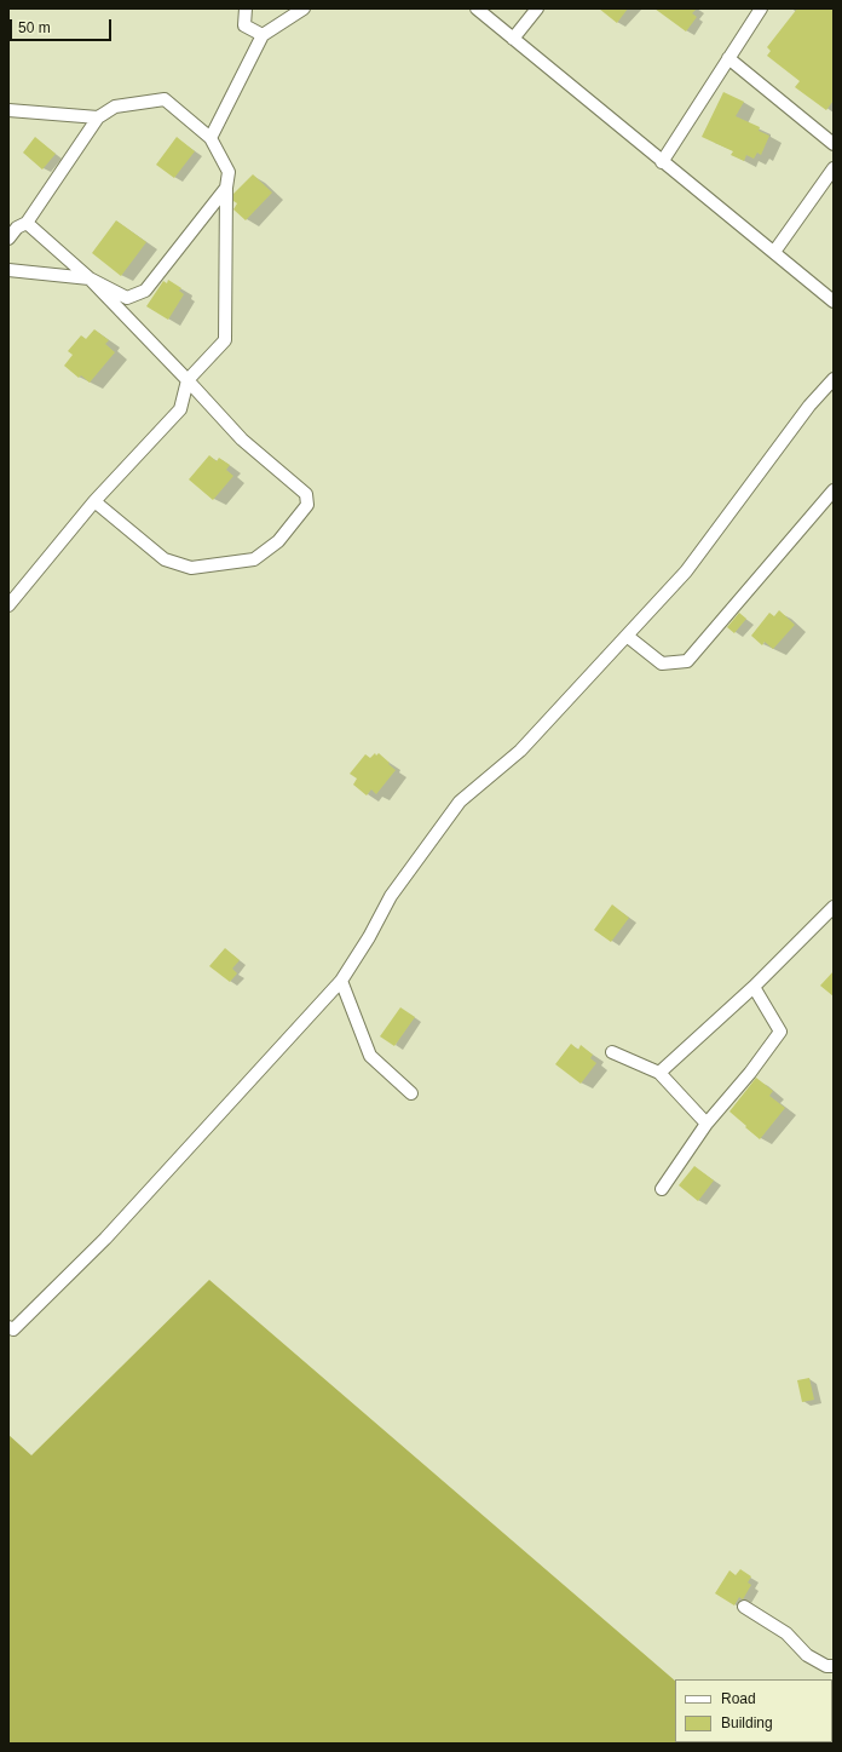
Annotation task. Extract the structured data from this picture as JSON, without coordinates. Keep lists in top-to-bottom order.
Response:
{
  "legend": ["Road", "Building"],
  "scale_bar": "50 m"
}
